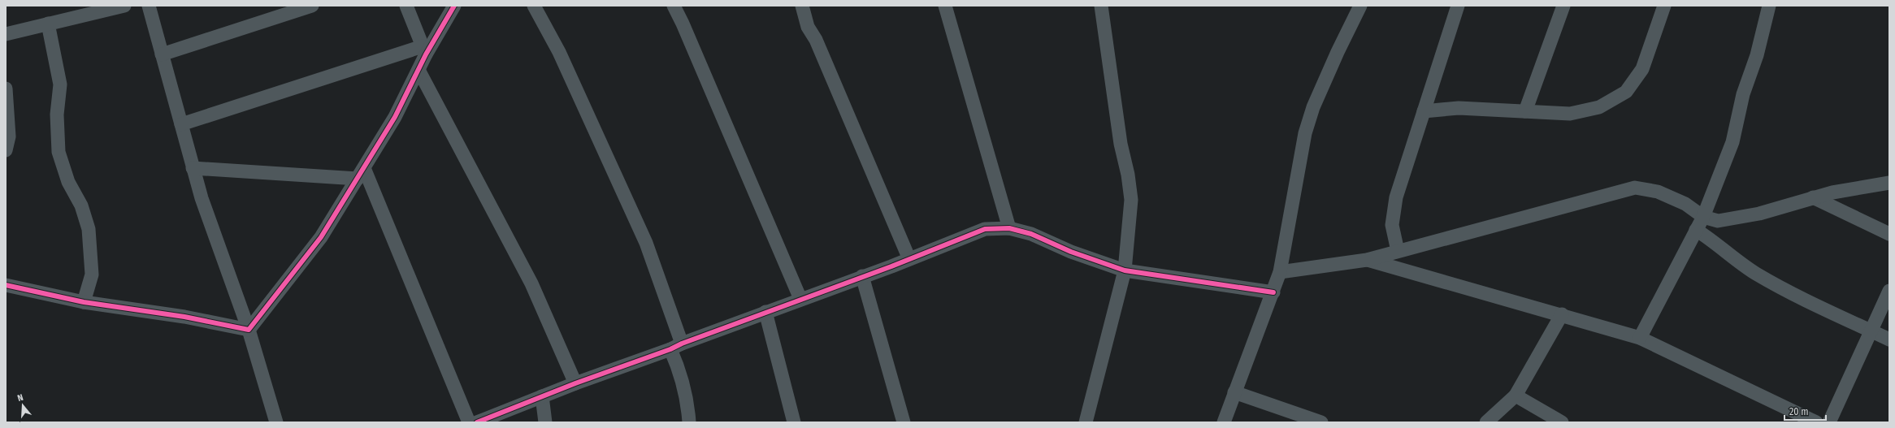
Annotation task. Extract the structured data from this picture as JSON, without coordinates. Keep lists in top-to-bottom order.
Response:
{
  "scale_bar": "20 m",
  "north": "top"
}
